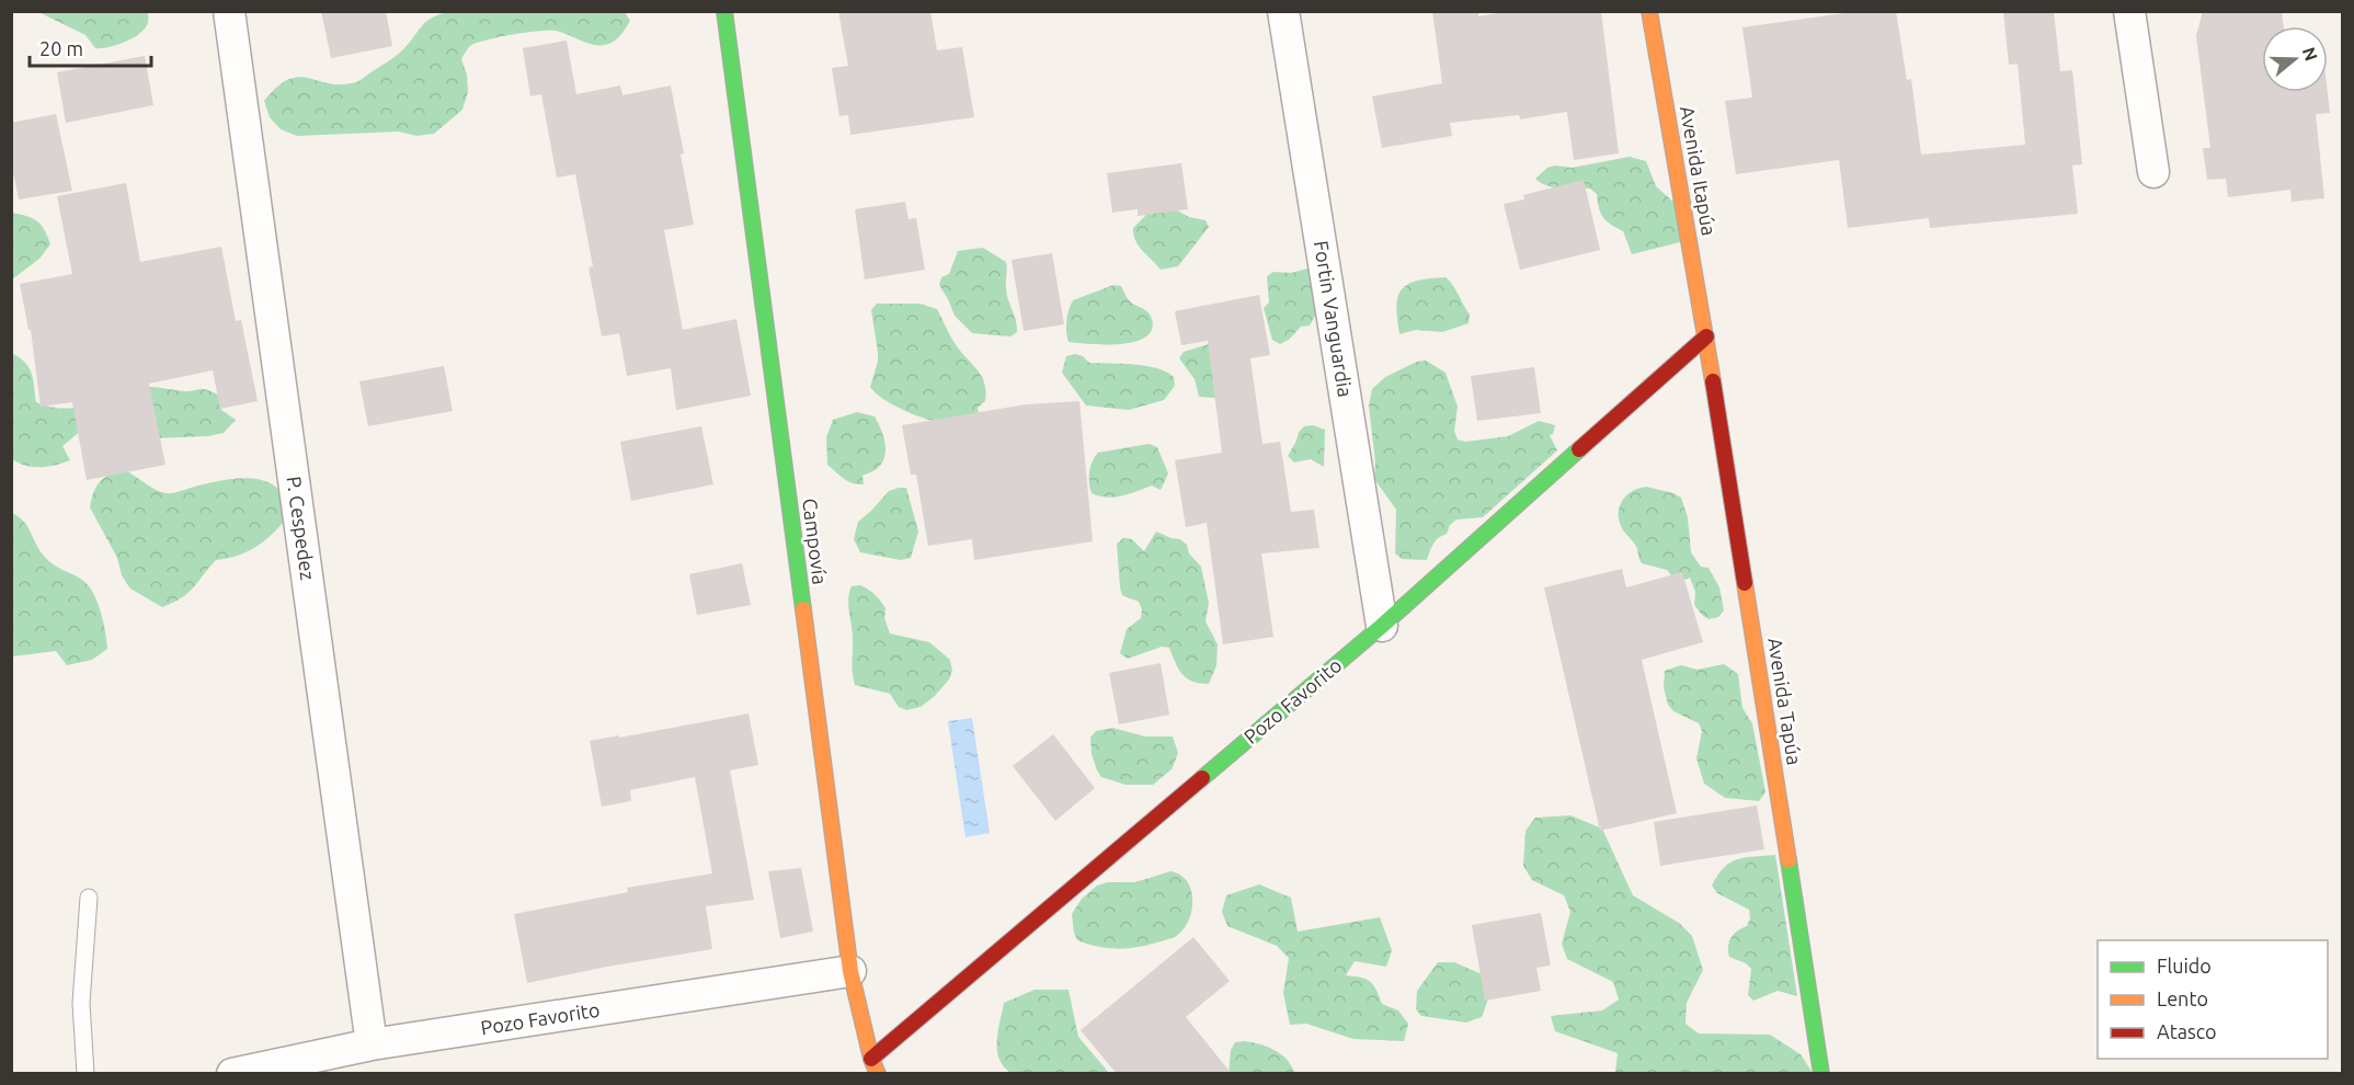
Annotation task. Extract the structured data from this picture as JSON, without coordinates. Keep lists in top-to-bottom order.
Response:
{
  "streets": {
    "street": [
      "Avenida Itapúa",
      "Fortin Vanguardia",
      "P. Cespedez",
      "Campovía",
      "Pozo Favorito",
      "Avenida Tapúa"
    ]
  },
  "crossings": [
    ["Avenida Itapúa", "Pozo Favorito"],
    ["Avenida Itapúa", "Avenida Tapúa"],
    ["Fortin Vanguardia", "Pozo Favorito"],
    ["P. Cespedez", "Pozo Favorito"],
    ["Campovía", "Pozo Favorito"],
    ["Pozo Favorito", "Avenida Tapúa"]
  ],
  "legend": ["Fluido", "Lento", "Atasco"],
  "scale_bar": "20 m",
  "north": "right"
}
